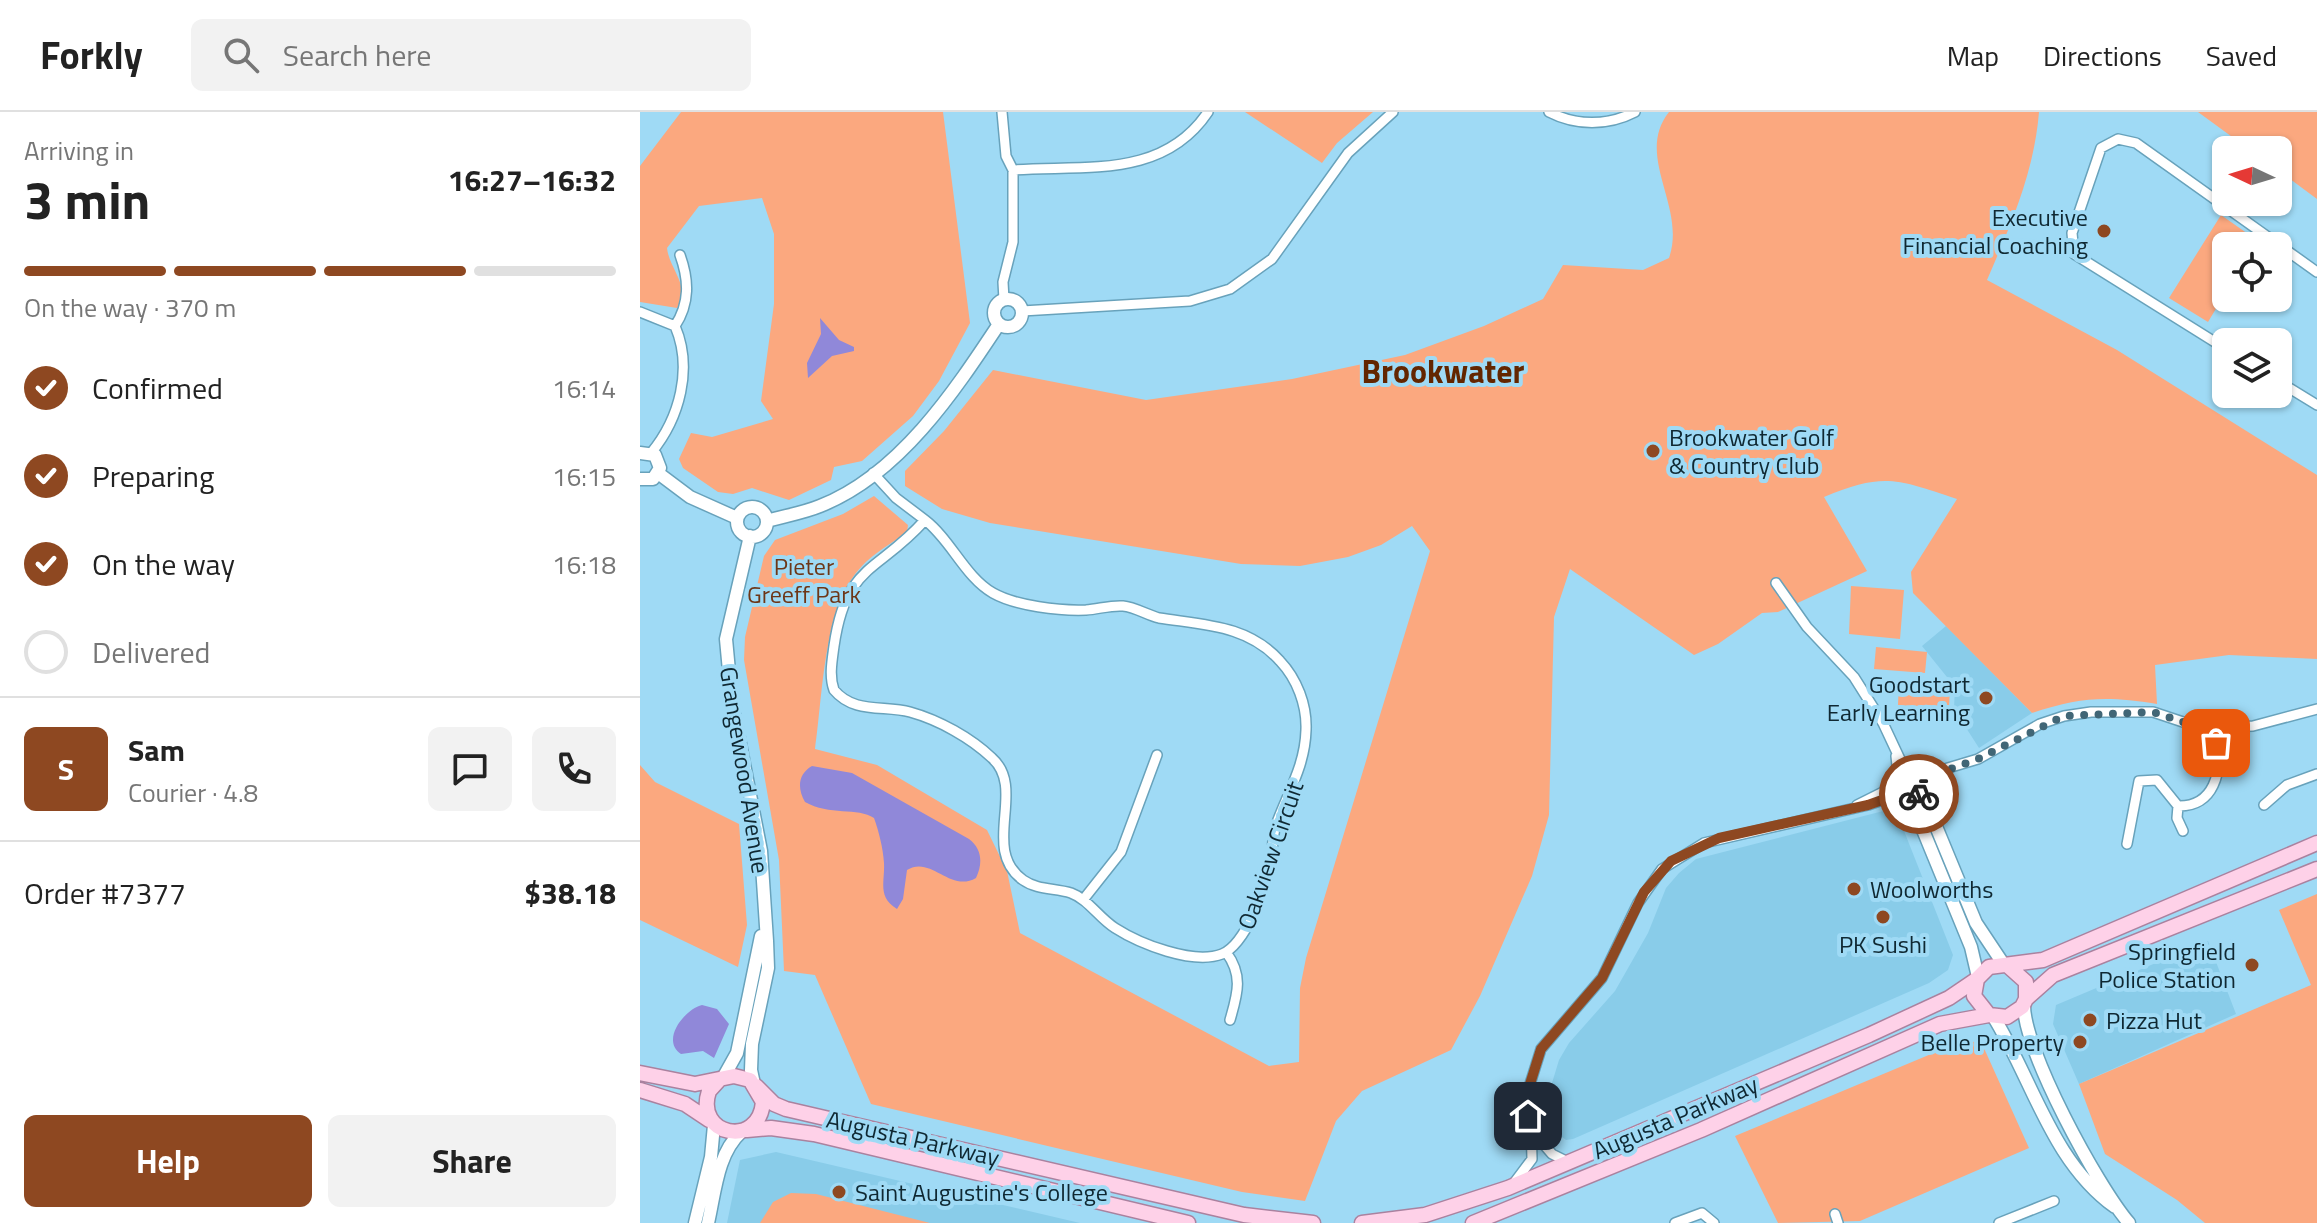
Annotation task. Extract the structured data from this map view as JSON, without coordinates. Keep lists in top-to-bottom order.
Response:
{
  "streets": {
    "main road": ["Augusta Parkway"],
    "street": ["Grangewood Avenue", "Oakview Circuit"]
  },
  "crossings": [
    ["Grangewood Avenue", "Augusta Parkway"]
  ],
  "districts": ["Brookwater"],
  "parks": ["Pieter Greeff Park"],
  "places": [
    "Executive Financial Coaching",
    "Brookwater Golf & Country Club",
    "Goodstart Early Learning",
    "Woolworths",
    "PK Sushi",
    "Springfield Police Station",
    "Pizza Hut",
    "Belle Property",
    "Saint Augustine's College"
  ],
  "north": "left",
  "page": {
    "header": "Forkly",
    "search": "Search here",
    "nav": ["Map", "Directions", "Saved"],
    "heading": ["3 min", "Arriving in", "16:27–16:32"],
    "panel": [
      "Sam",
      "Courier · 4.8",
      "Order #7377",
      "$38.18"
    ],
    "bar": "On the way · 370 m",
    "list": [
      ["Confirmed", "16:14"],
      ["Preparing", "16:15"],
      ["On the way", "16:18"],
      "Delivered"
    ],
    "round": "S",
    "buttons": ["Help", "Share"]
  }
}
